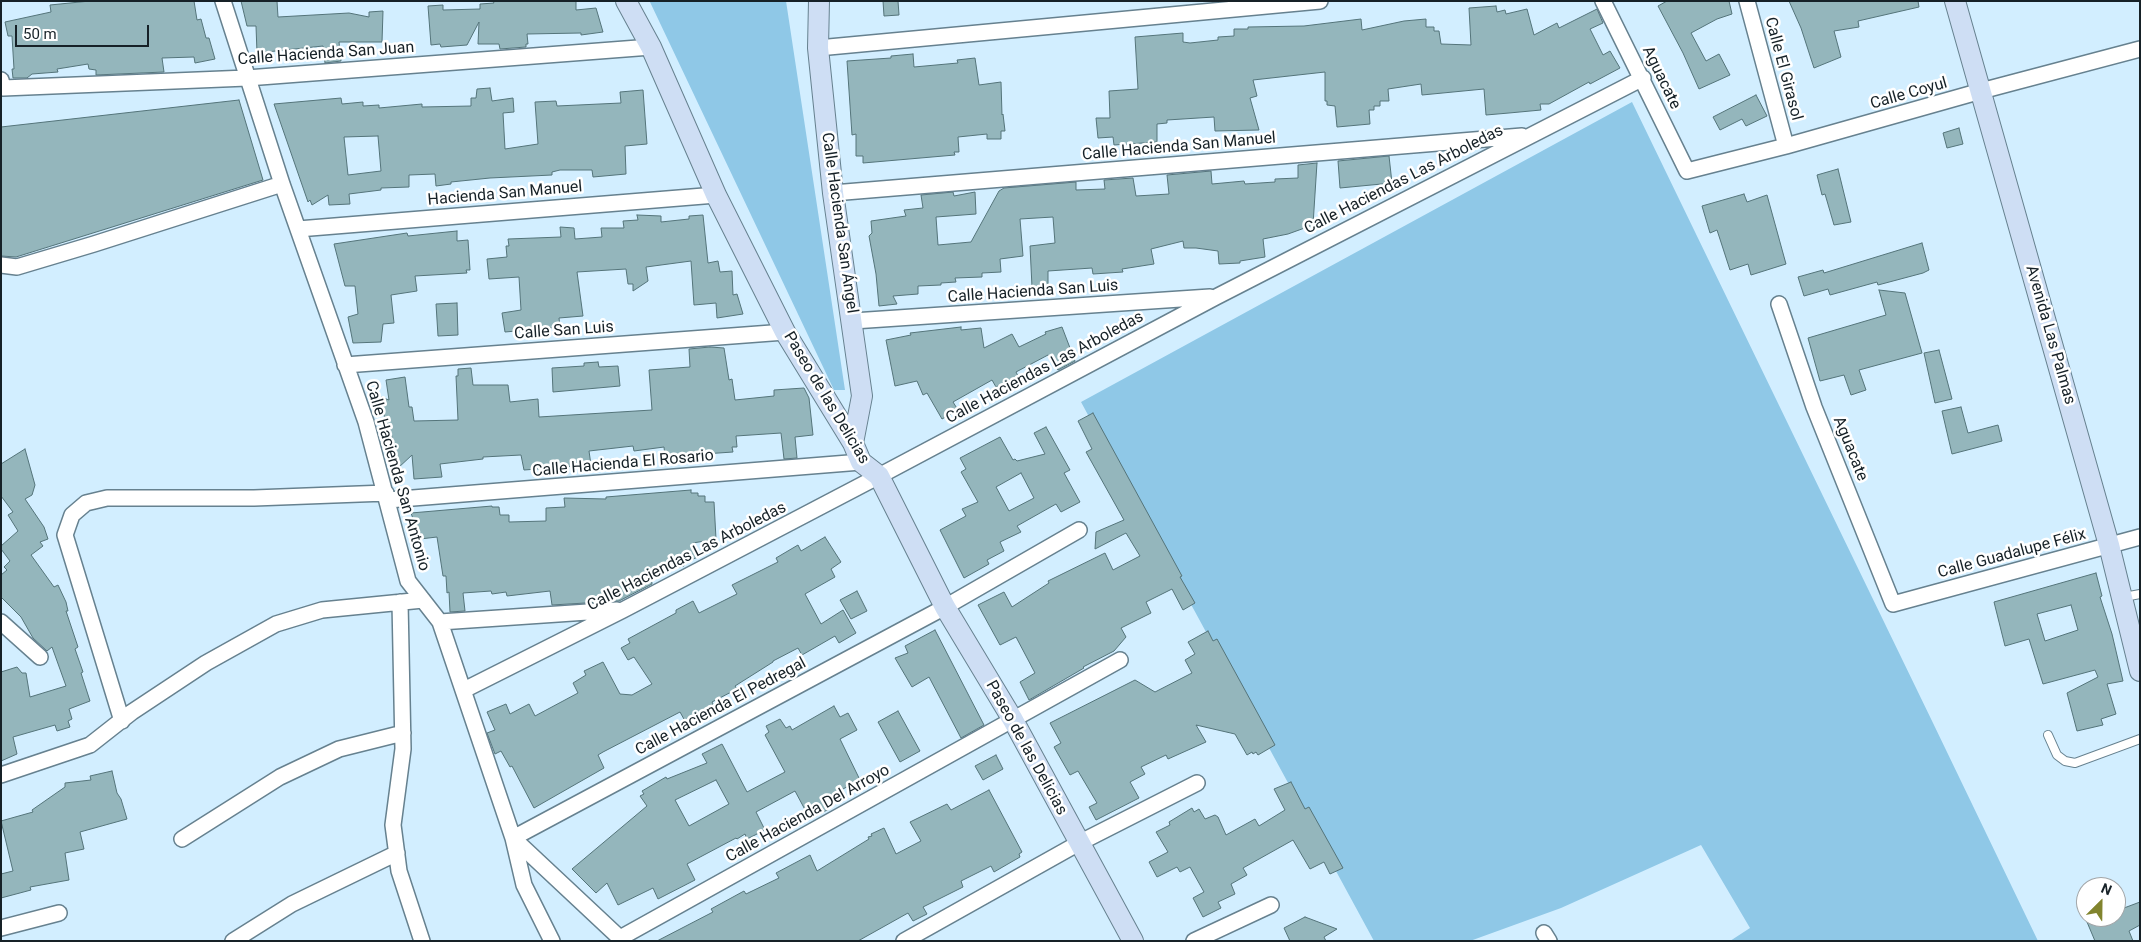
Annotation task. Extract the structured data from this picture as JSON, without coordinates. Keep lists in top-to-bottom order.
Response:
{
  "streets": {
    "street": [
      "Calle Hacienda San Juan",
      "Calle El Girasol",
      "Aguacate",
      "Calle Coyul",
      "Calle Hacienda San Manuel",
      "Calle Haciendas Las Arboledas",
      "Hacienda San Manuel",
      "Calle Hacienda San Ángel",
      "Calle Hacienda San Luis",
      "Calle San Luis",
      "Avenida Las Palmas",
      "Paseo de las Delicias",
      "Calle Hacienda El Rosario",
      "Calle Hacienda San Antonio",
      "Calle Guadalupe Félix",
      "Calle Hacienda El Pedregal",
      "Calle Hacienda Del Arroyo"
    ]
  },
  "crossings": [
    ["Calle Hacienda San Juan", "Paseo de las Delicias"],
    ["Calle Hacienda San Juan", "Calle Hacienda San Antonio"],
    ["Calle El Girasol", "Calle Coyul"],
    ["Aguacate", "Calle Coyul"],
    ["Aguacate", "Calle Haciendas Las Arboledas"],
    ["Aguacate", "Calle Guadalupe Félix"],
    ["Calle Coyul", "Avenida Las Palmas"],
    ["Calle Hacienda San Manuel", "Calle Haciendas Las Arboledas"],
    ["Calle Hacienda San Manuel", "Calle Hacienda San Ángel"],
    ["Calle Haciendas Las Arboledas", "Calle Hacienda San Luis"],
    ["Calle Haciendas Las Arboledas", "Paseo de las Delicias"],
    ["Calle Haciendas Las Arboledas", "Calle Hacienda San Antonio"],
    ["Hacienda San Manuel", "Paseo de las Delicias"],
    ["Hacienda San Manuel", "Calle Hacienda San Antonio"],
    ["Calle Hacienda San Ángel", "Calle Hacienda San Luis"],
    ["Calle Hacienda San Ángel", "Paseo de las Delicias"],
    ["Calle San Luis", "Paseo de las Delicias"],
    ["Calle San Luis", "Calle Hacienda San Antonio"],
    ["Avenida Las Palmas", "Calle Guadalupe Félix"],
    ["Paseo de las Delicias", "Calle Hacienda El Rosario"],
    ["Paseo de las Delicias", "Calle Hacienda El Pedregal"],
    ["Paseo de las Delicias", "Calle Hacienda Del Arroyo"],
    ["Calle Hacienda El Rosario", "Calle Hacienda San Antonio"],
    ["Calle Hacienda San Antonio", "Calle Hacienda El Pedregal"],
    ["Calle Hacienda San Antonio", "Calle Hacienda Del Arroyo"]
  ],
  "scale_bar": "50 m",
  "north": "top right"
}
